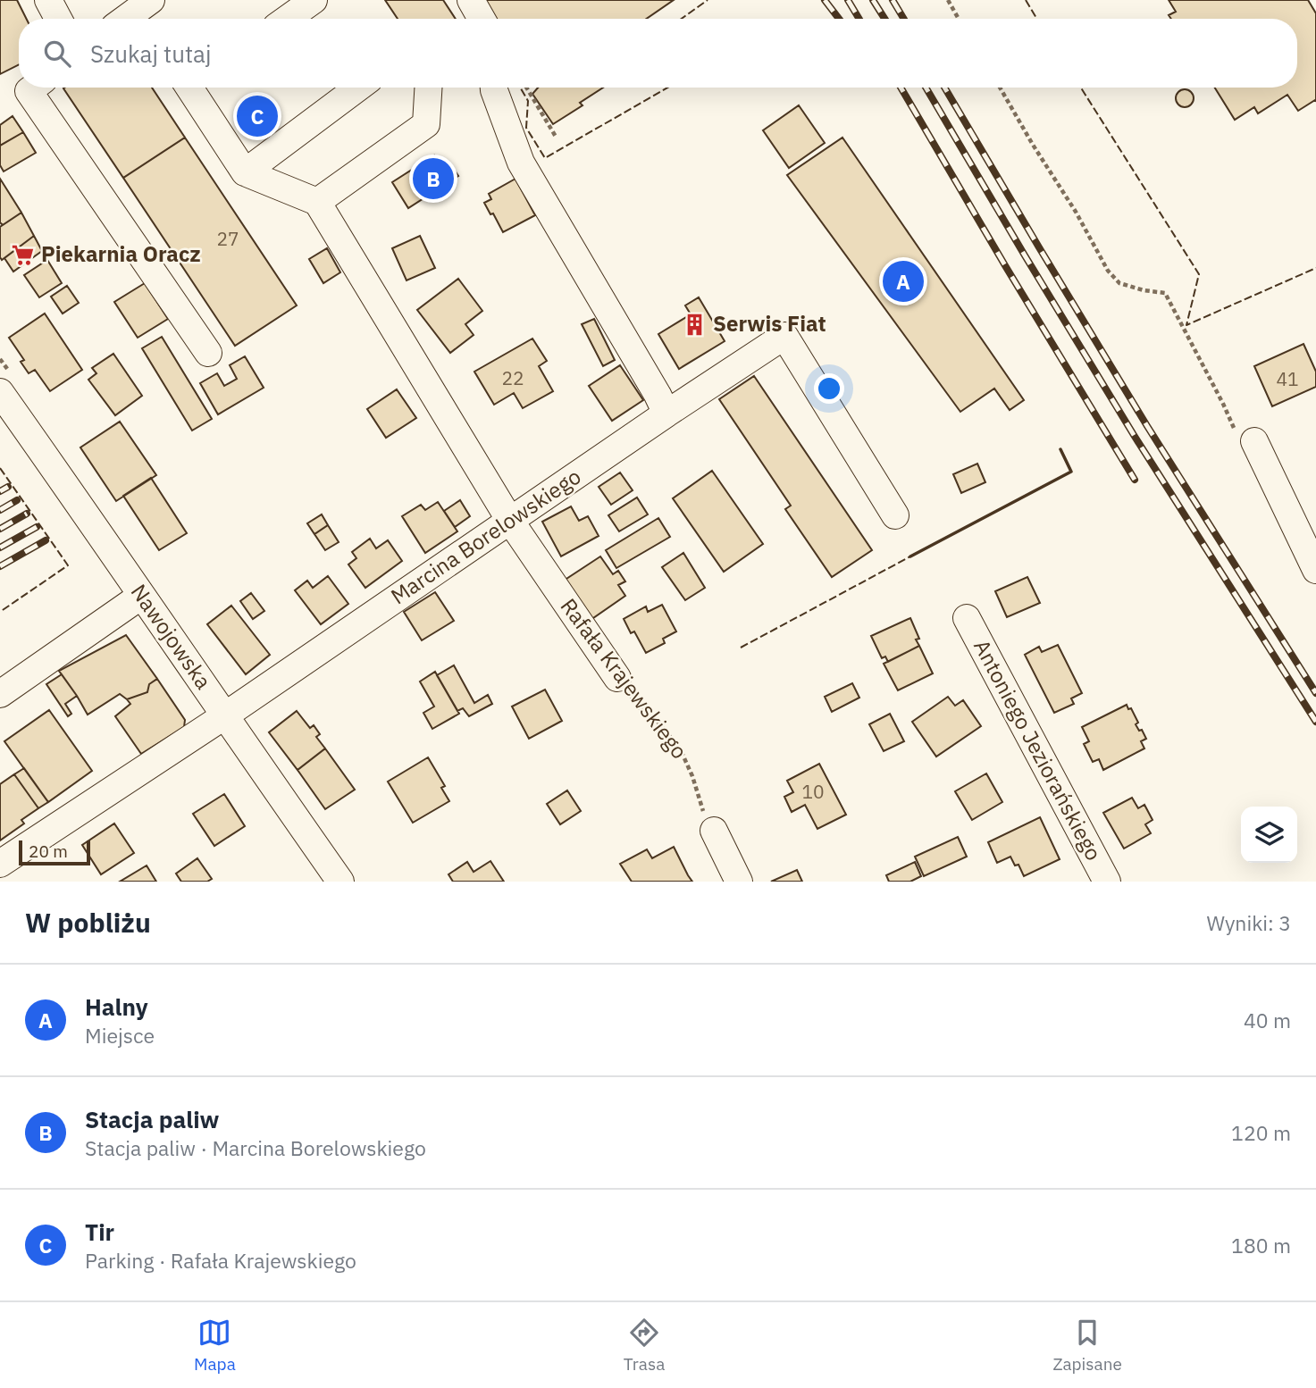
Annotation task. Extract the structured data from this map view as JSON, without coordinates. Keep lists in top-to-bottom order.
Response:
{
  "streets": {
    "street": [
      "Marcina Borelowskiego",
      "Nawojowska",
      "Rafała Krajewskiego",
      "Antoniego Jeziorańskiego"
    ]
  },
  "crossings": [
    ["Marcina Borelowskiego", "Nawojowska"],
    ["Marcina Borelowskiego", "Rafała Krajewskiego"]
  ],
  "places": {
    "supermarket": ["Piekarnia Oracz"],
    "building": ["Serwis Fiat"]
  },
  "house_numbers": [
    "27",
    "22",
    "41",
    "10"
  ],
  "scale_bar": "20 m",
  "page": {
    "search": "Szukaj tutaj",
    "pins": ["C", "B", "A"],
    "scale": "20 m",
    "heading": ["W pobliżu", "Wyniki: 3"],
    "list": [
      {
        "mark": "A",
        "name": "Halny",
        "note": "Miejsce",
        "value": "40 m"
      },
      {
        "mark": "B",
        "name": "Stacja paliw",
        "note": "Stacja paliw · Marcina Borelowskiego",
        "value": "120 m"
      },
      {
        "mark": "C",
        "name": "Tir",
        "note": "Parking · Rafała Krajewskiego",
        "value": "180 m"
      }
    ],
    "nav": ["Mapa", "Trasa", "Zapisane"]
  }
}
